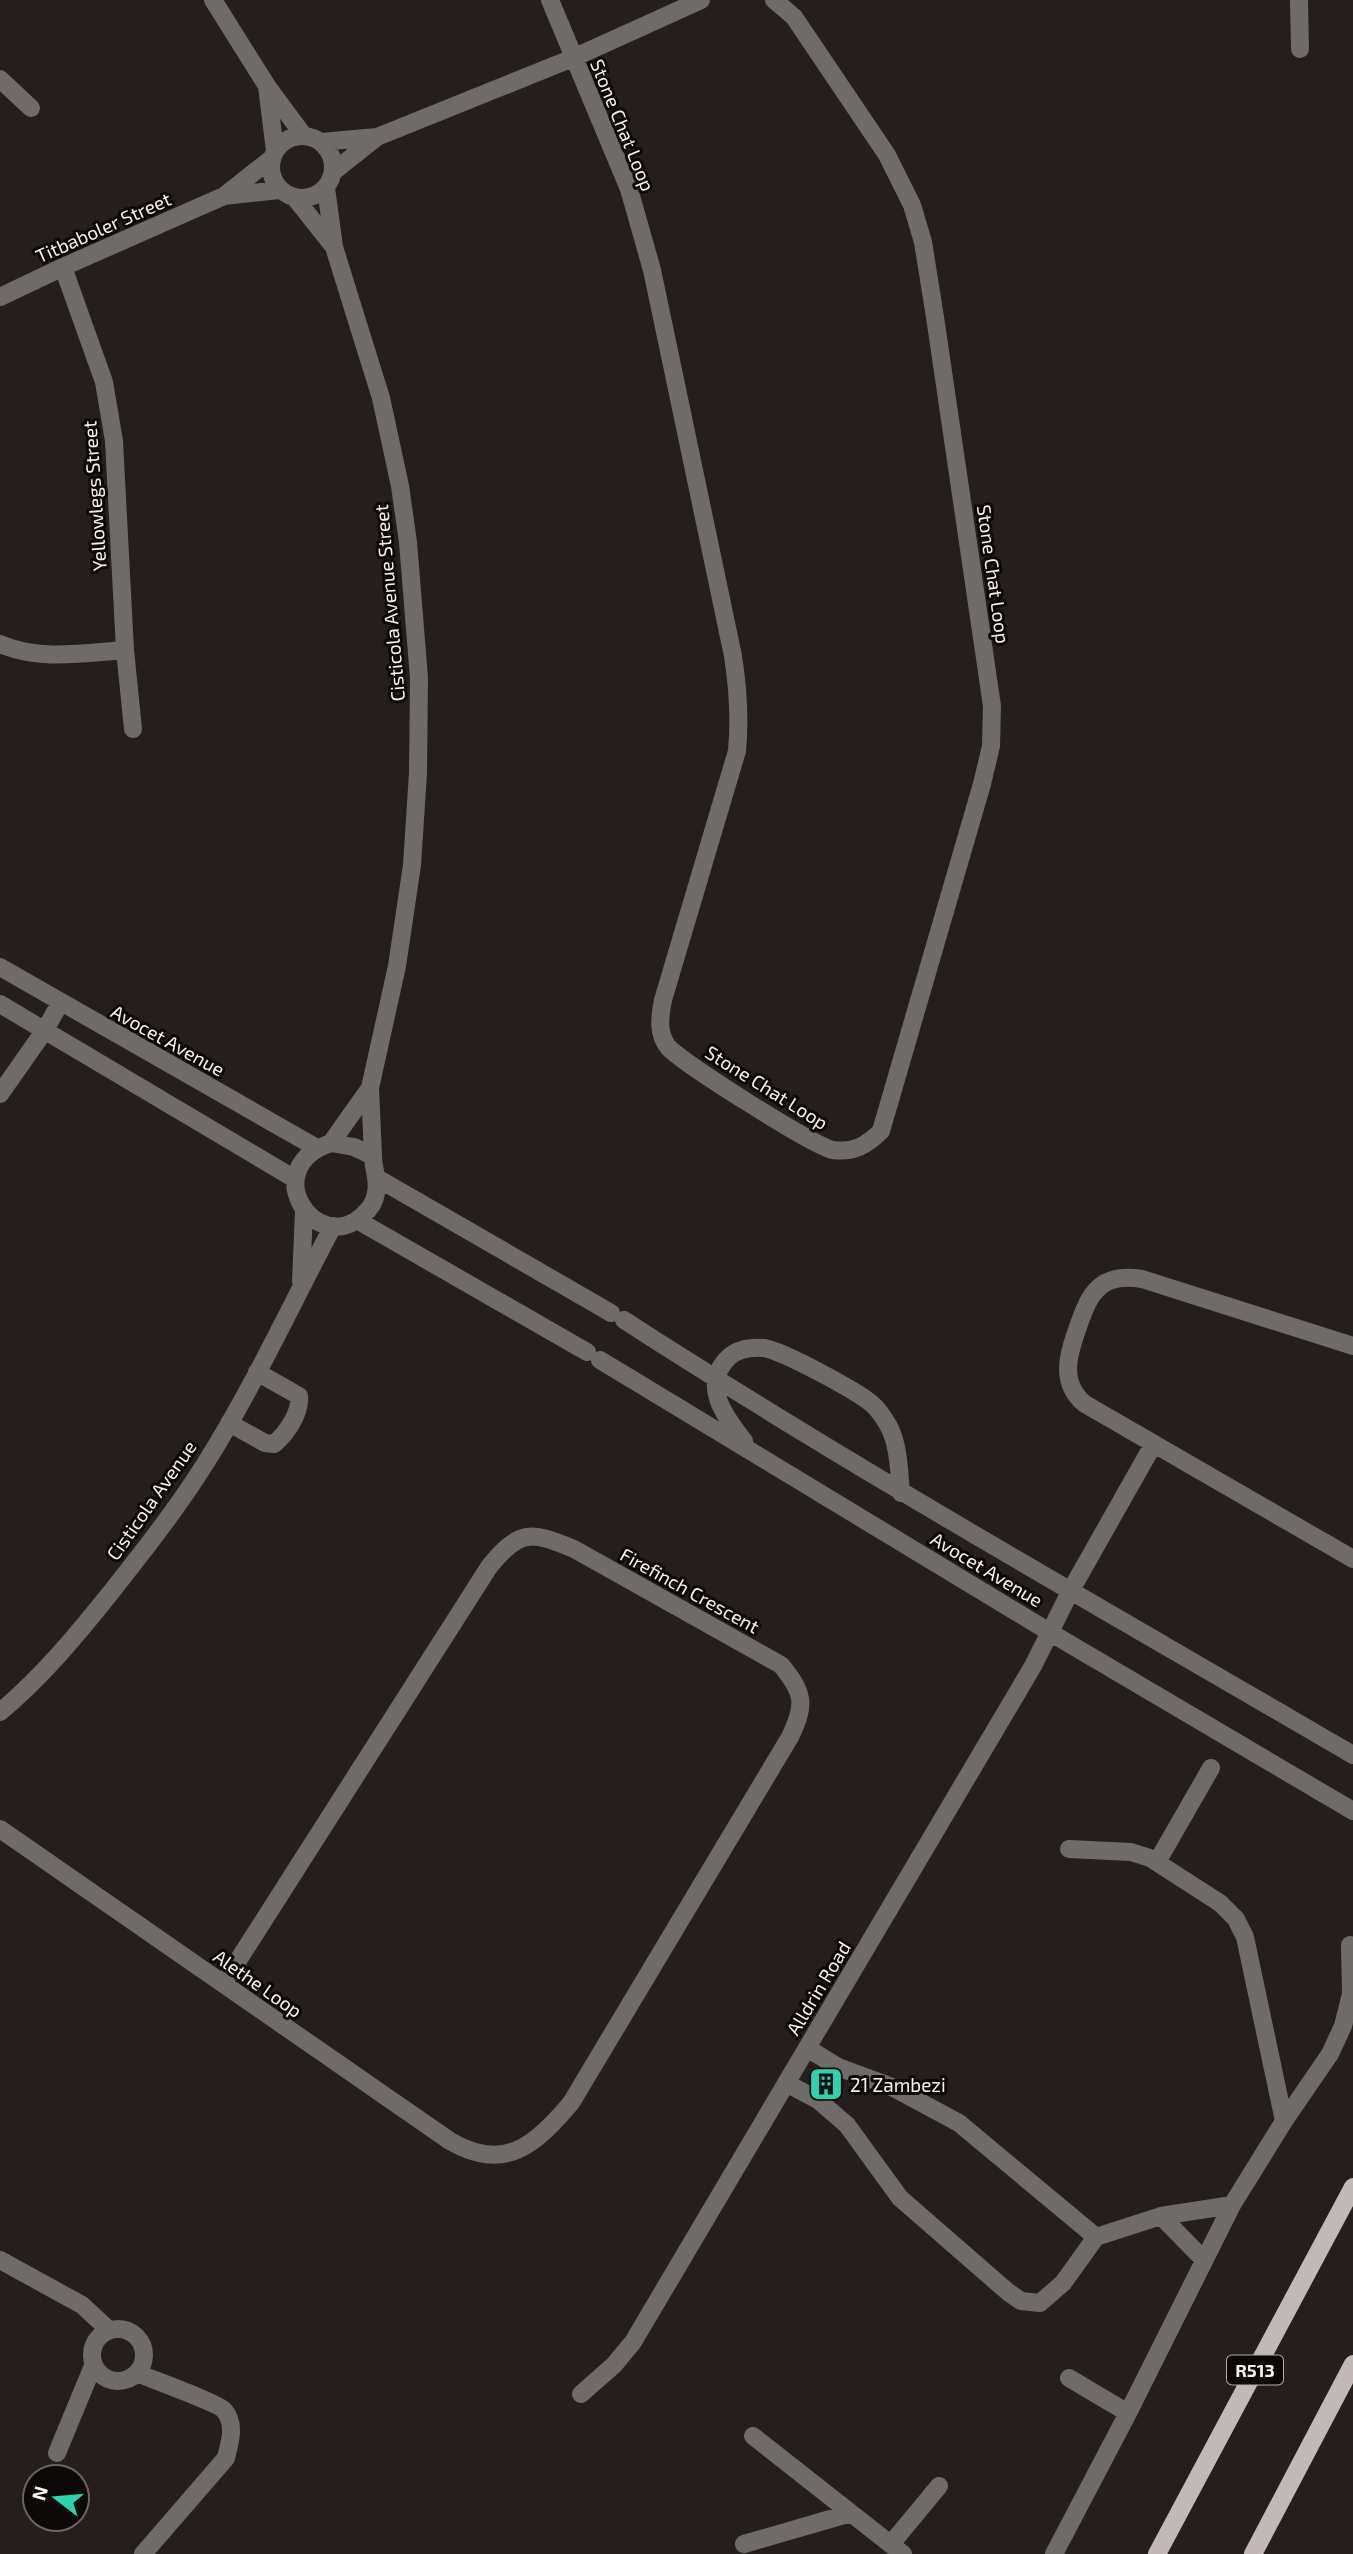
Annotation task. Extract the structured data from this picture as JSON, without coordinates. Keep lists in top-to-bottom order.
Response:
{
  "streets": {
    "main road": ["R513"],
    "street": [
      "Stone Chat Loop",
      "Titbaboler Street",
      "Yellowlegs Street",
      "Cisticola Avenue Street",
      "Avocet Avenue",
      "Cisticola Avenue",
      "Firefinch Crescent",
      "Alethe Loop",
      "Alldrin Road"
    ]
  },
  "crossings": [
    ["Stone Chat Loop", "Titbaboler Street"],
    ["Stone Chat Loop", "Cisticola Avenue Street"],
    ["Titbaboler Street", "Yellowlegs Street"],
    ["Titbaboler Street", "Cisticola Avenue Street"],
    ["Cisticola Avenue Street", "Avocet Avenue"],
    ["Cisticola Avenue Street", "Cisticola Avenue"],
    ["Avocet Avenue", "Cisticola Avenue"],
    ["Avocet Avenue", "Alldrin Road"],
    ["Firefinch Crescent", "Alethe Loop"]
  ],
  "places": {
    "building": ["21 Zambezi"]
  },
  "north": "left"
}
